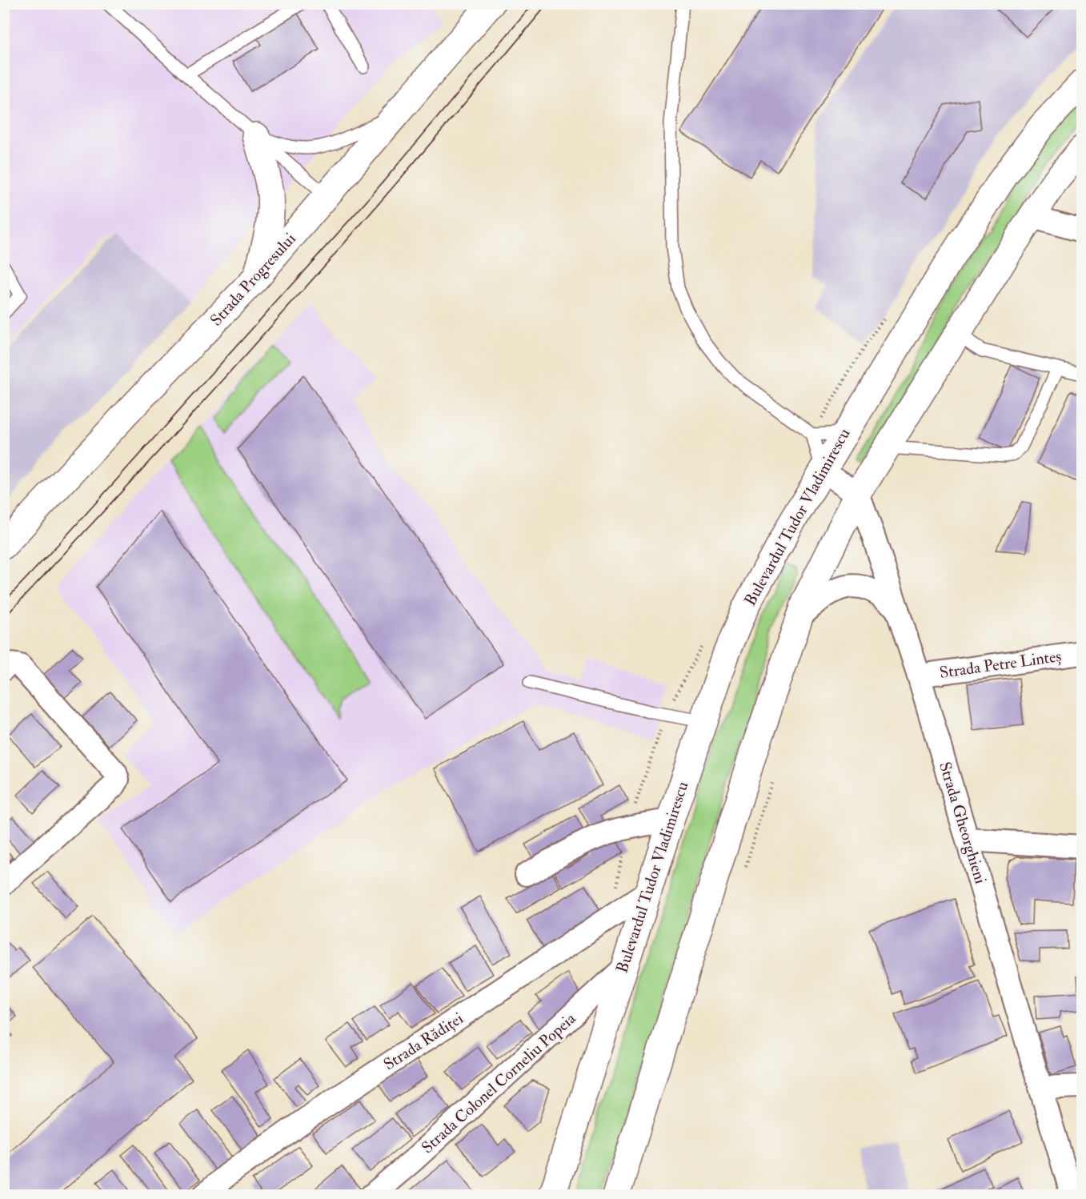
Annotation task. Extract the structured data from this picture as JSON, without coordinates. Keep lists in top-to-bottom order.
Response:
{
  "streets": {
    "main road": ["Strada Progresului", "Bulevardul Tudor Vladimirescu"],
    "street": [
      "Strada Petre Linteș",
      "Strada Gheorghieni",
      "Strada Rădiței",
      "Strada Colonel Corneliu Popeia"
    ]
  },
  "crossings": [
    ["Bulevardul Tudor Vladimirescu", "Strada Rădiței"],
    ["Bulevardul Tudor Vladimirescu", "Strada Colonel Corneliu Popeia"],
    ["Strada Petre Linteș", "Strada Gheorghieni"]
  ]
}
